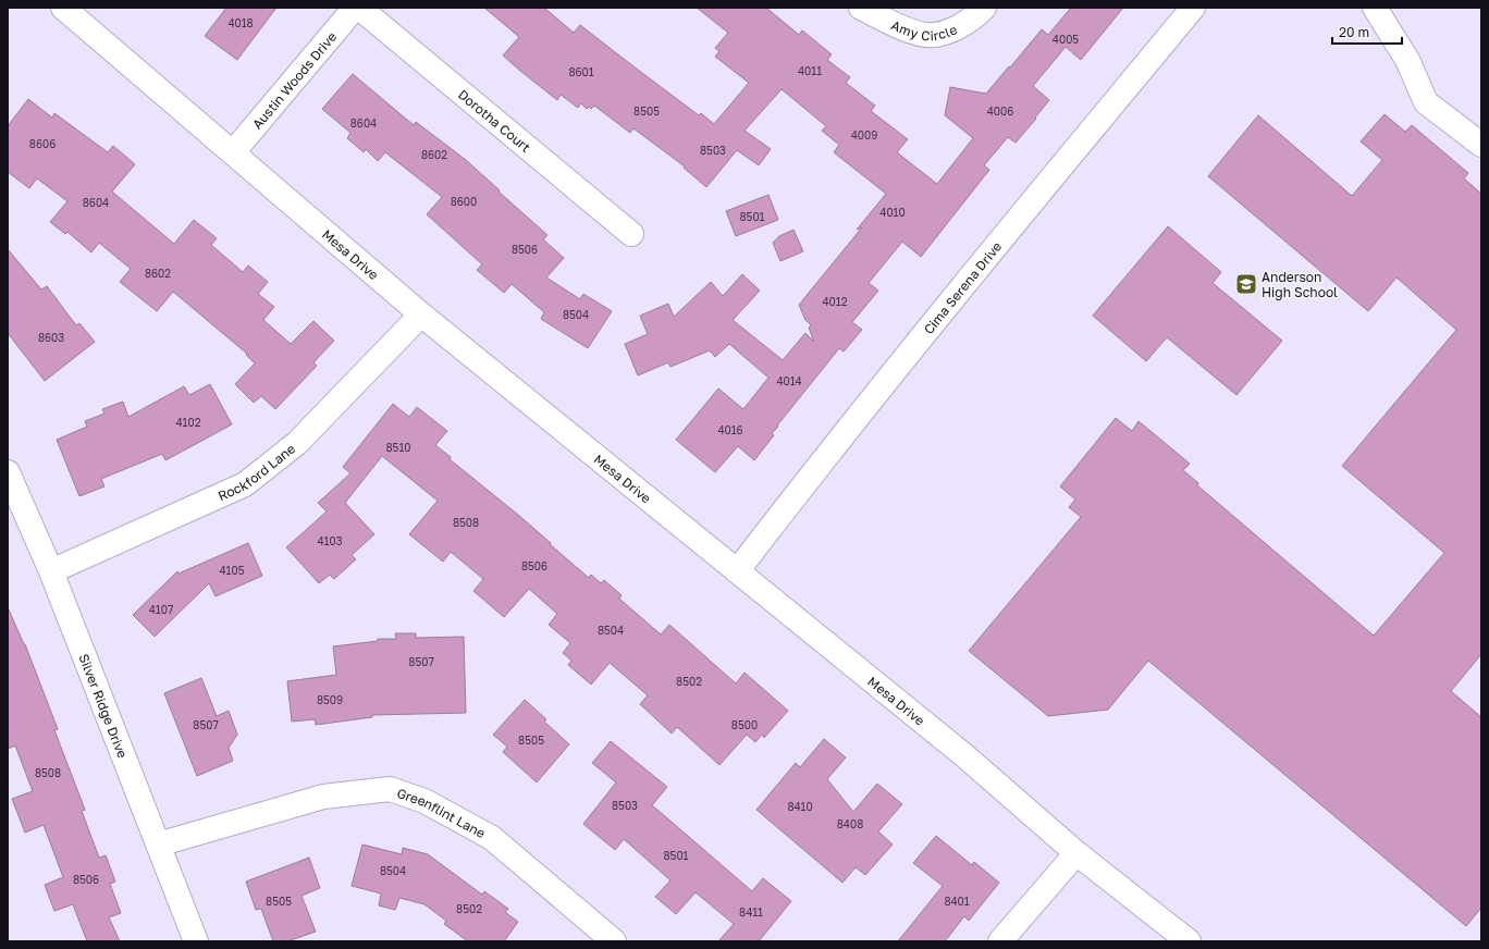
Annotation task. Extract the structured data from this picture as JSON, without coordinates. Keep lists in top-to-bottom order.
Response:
{
  "streets": {
    "street": [
      "Amy Circle",
      "Austin Woods Drive",
      "Dorotha Court",
      "Mesa Drive",
      "Cima Serena Drive",
      "Rockford Lane",
      "Silver Ridge Drive",
      "Greenflint Lane"
    ]
  },
  "crossings": [
    ["Austin Woods Drive", "Mesa Drive"],
    ["Mesa Drive", "Cima Serena Drive"],
    ["Mesa Drive", "Rockford Lane"],
    ["Rockford Lane", "Silver Ridge Drive"],
    ["Silver Ridge Drive", "Greenflint Lane"]
  ],
  "places": {
    "school or university": ["Anderson High School"]
  },
  "house_numbers": [
    "4018",
    "4005",
    "4011",
    "8601",
    "8505",
    "4006",
    "8604",
    "4009",
    "8606",
    "8503",
    "8602",
    "8600",
    "8604",
    "4010",
    "8501",
    "8506",
    "8602",
    "4012",
    "8504",
    "8603",
    "4014",
    "4102",
    "4016",
    "8510",
    "8508",
    "4103",
    "8506",
    "4105",
    "4107",
    "8504",
    "8507",
    "8502",
    "8509",
    "8507",
    "8500",
    "8505",
    "8508",
    "8503",
    "8410",
    "8408",
    "8501",
    "8504",
    "8506",
    "8505",
    "8401",
    "8502",
    "8411"
  ],
  "scale_bar": "20 m"
}
